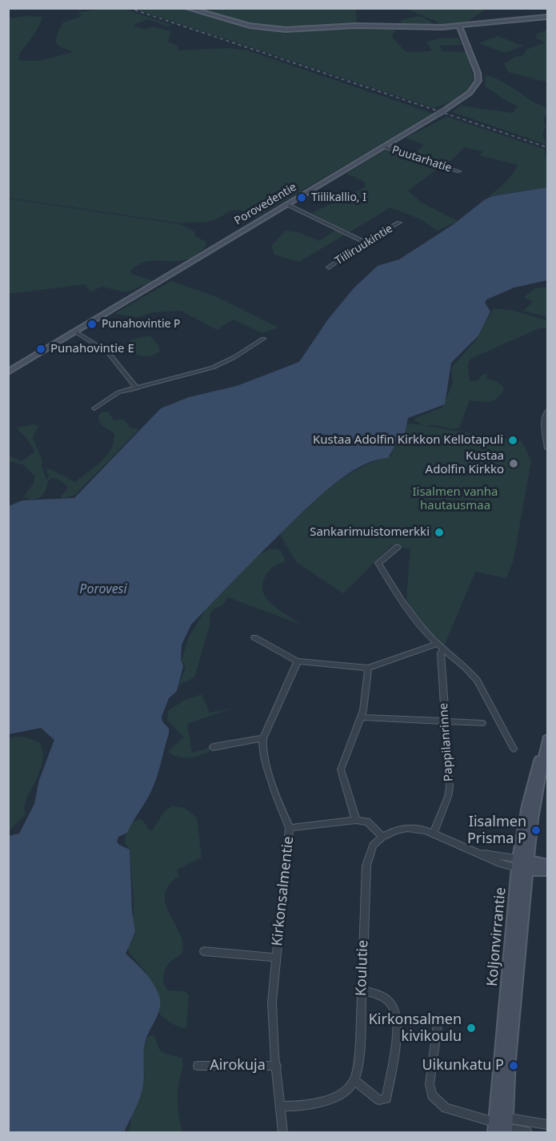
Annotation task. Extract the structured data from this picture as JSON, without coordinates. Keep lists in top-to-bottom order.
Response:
{
  "streets": {
    "street": [
      "Puutarhatie",
      "Porovedentie",
      "Tiiliruukintie",
      "Pappilanrinne",
      "Kirkonsalmentie",
      "Koljonvirrantie",
      "Koulutie",
      "Airokuja"
    ]
  },
  "crossings": [
    ["Puutarhatie", "Porovedentie"],
    ["Kirkonsalmentie", "Airokuja"]
  ],
  "water": ["Porovesi"],
  "parks": ["Iisalmen vanha hautausmaa"],
  "places": [
    "Tiilikallio, I",
    "Punahovintie P",
    "Punahovintie E",
    "Kustaa Adolfin Kirkkon Kellotapuli",
    "Kustaa Adolfin Kirkko",
    "Sankarimuistomerkki",
    "Iisalmen Prisma P",
    "Kirkonsalmen kivikoulu",
    "Uikunkatu P"
  ]
}
